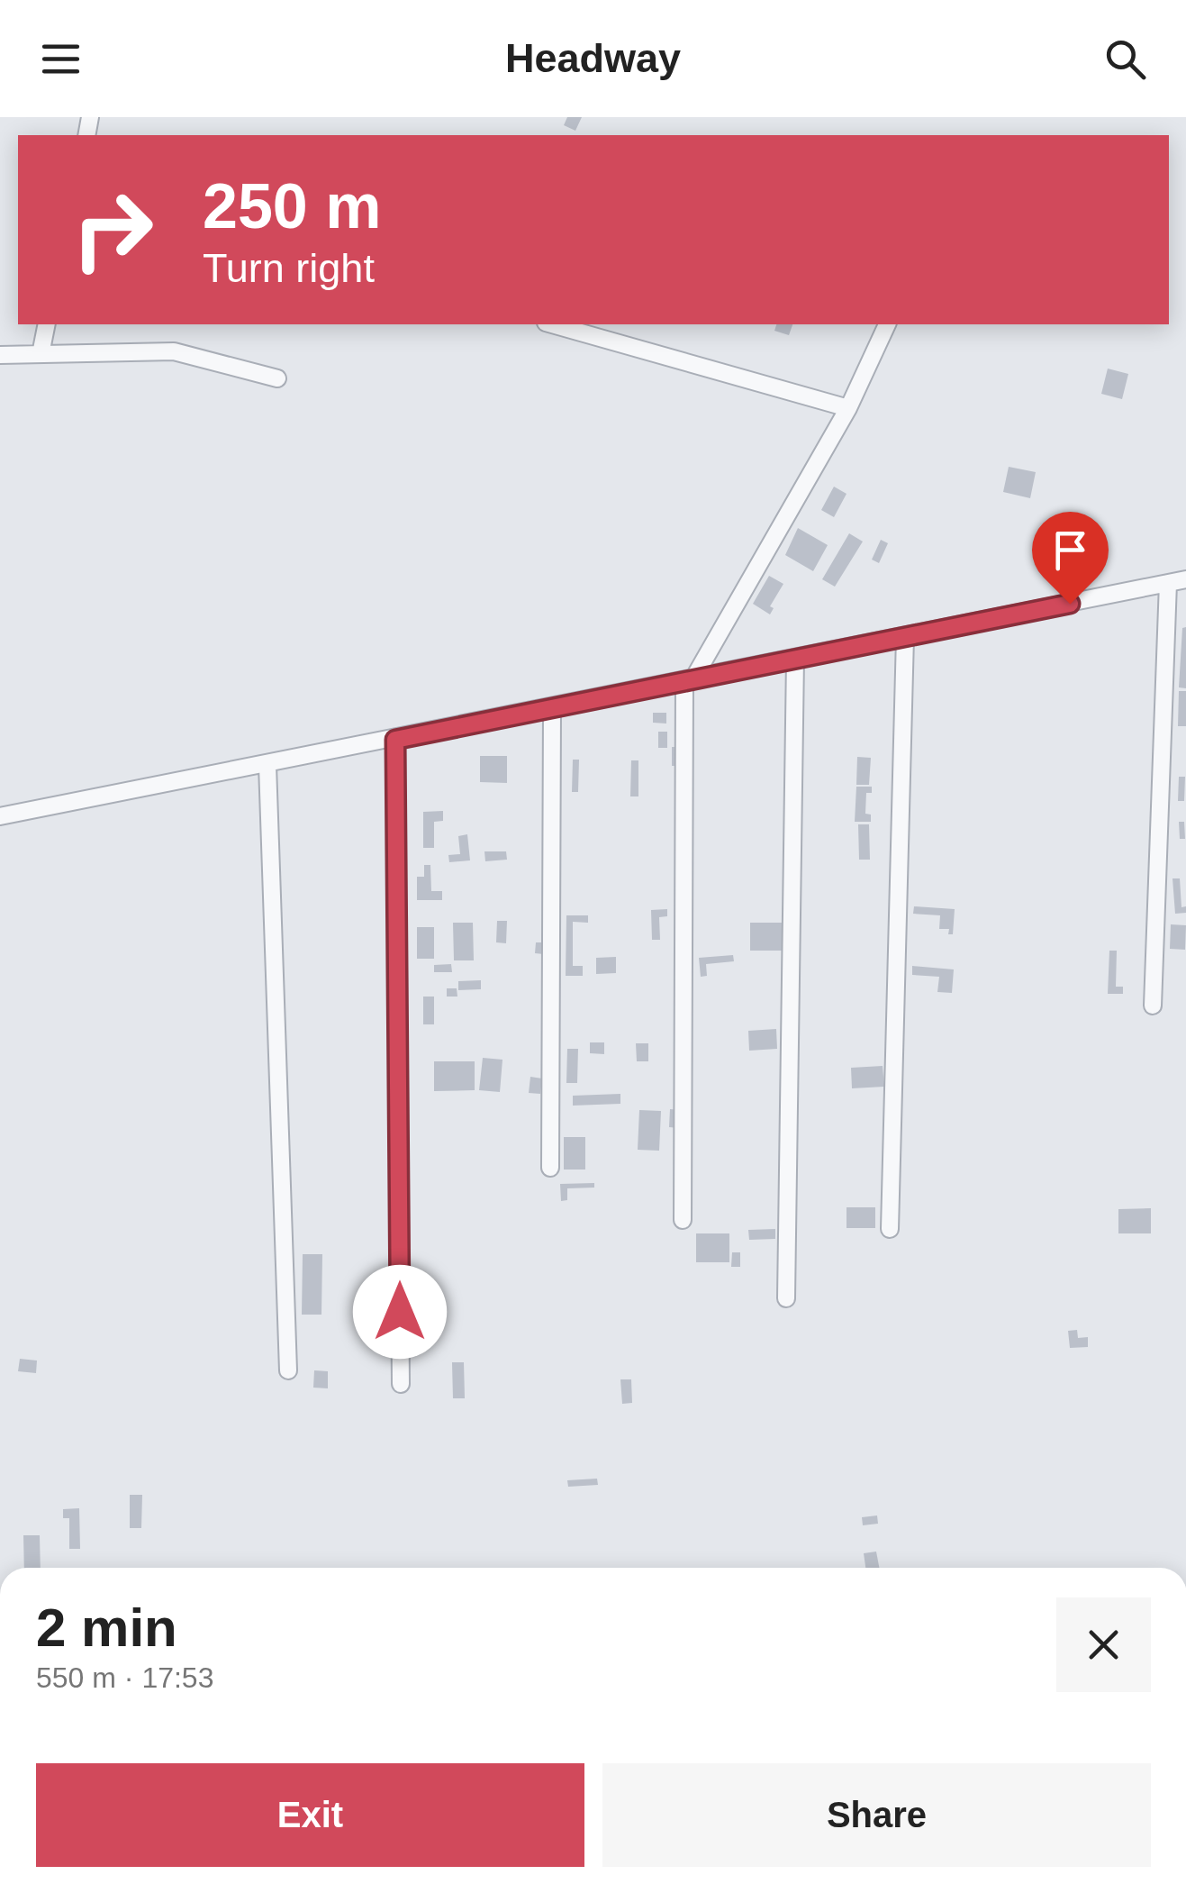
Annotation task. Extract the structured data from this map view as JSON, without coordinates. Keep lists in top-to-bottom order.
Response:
{
  "page": {
    "header": "Headway",
    "turn": ["250 m", "Turn right"],
    "heading": ["2 min", "550 m · 17:53"],
    "buttons": ["Exit", "Share"]
  }
}
